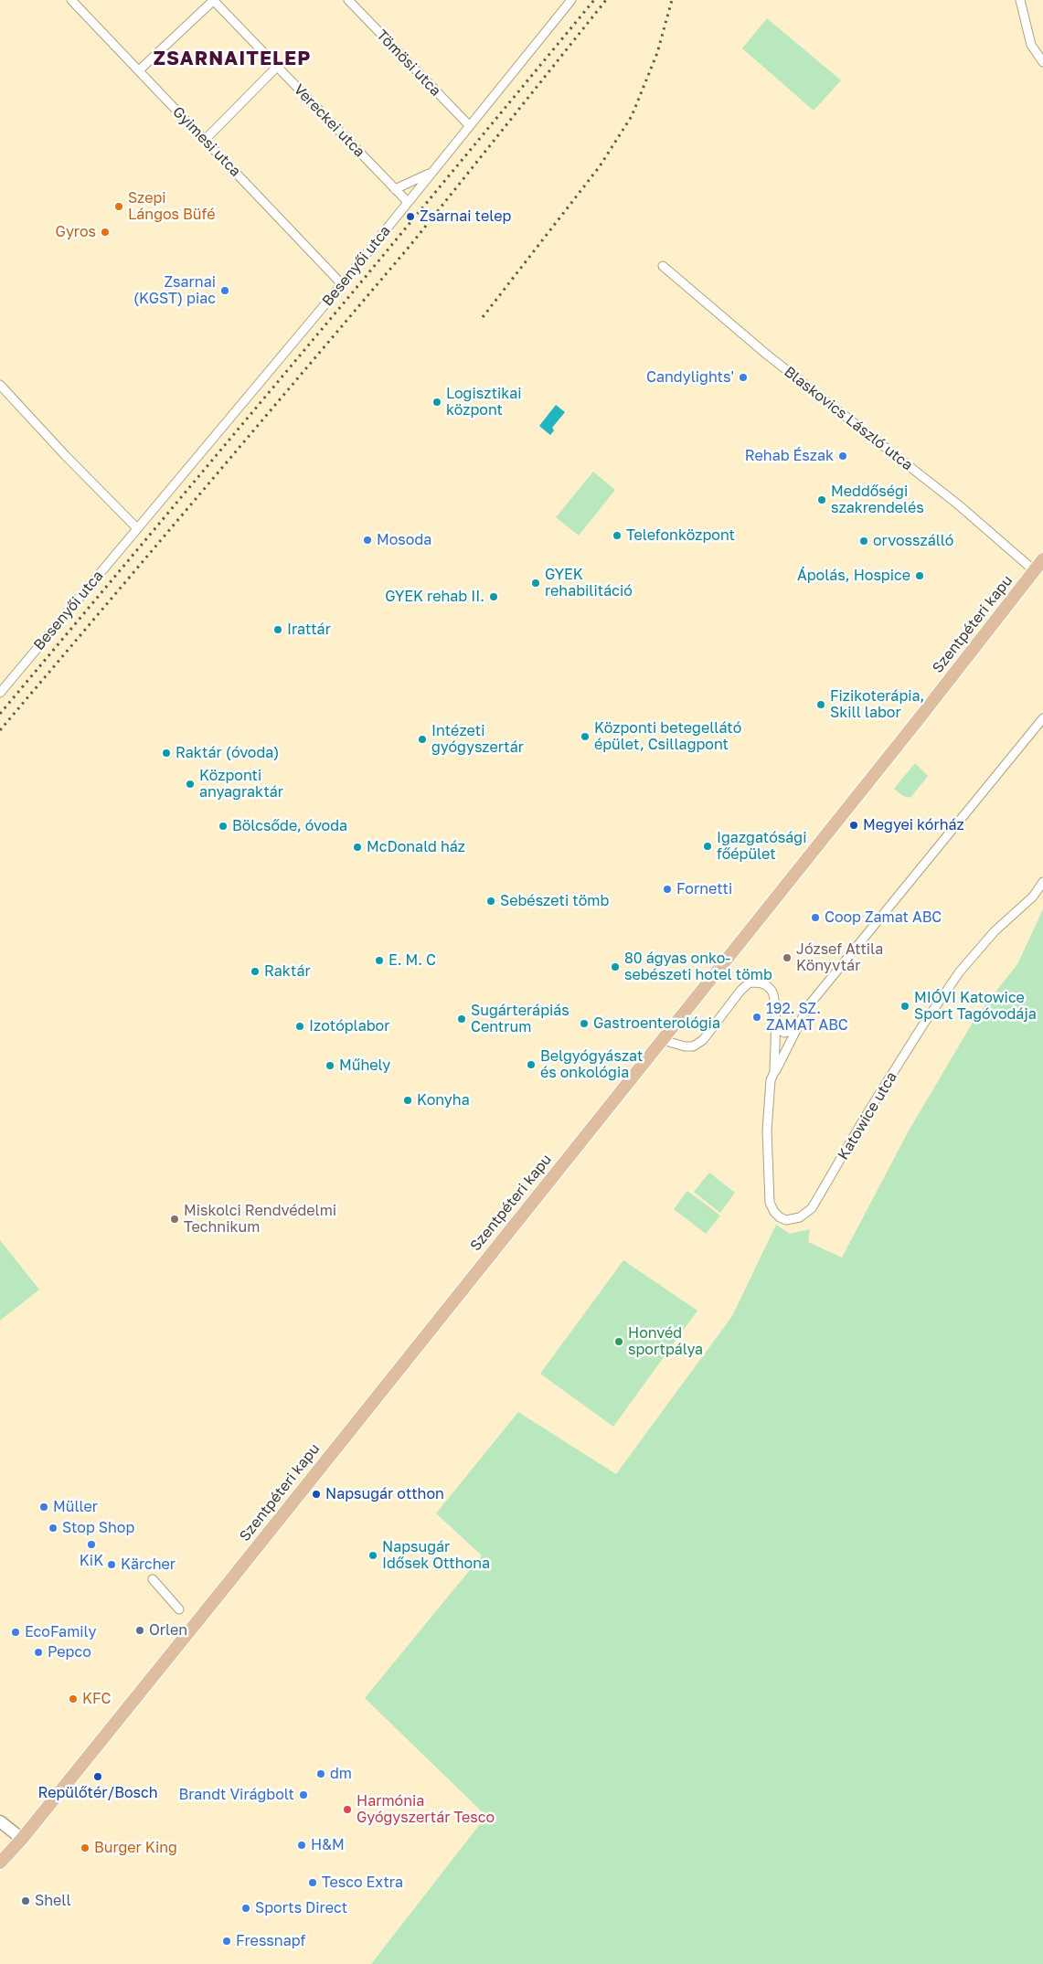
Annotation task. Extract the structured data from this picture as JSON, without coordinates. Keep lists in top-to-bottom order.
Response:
{
  "streets": {
    "main road": ["Szentpéteri kapu"],
    "street": [
      "Tömösi utca",
      "Vereckei utca",
      "Gyimesi utca",
      "Besenyői utca",
      "Blaskovics László utca",
      "Katowice utca"
    ]
  },
  "crossings": [
    ["Tömösi utca", "Besenyői utca"],
    ["Vereckei utca", "Besenyői utca"],
    ["Gyimesi utca", "Besenyői utca"],
    ["Blaskovics László utca", "Szentpéteri kapu"],
    ["Szentpéteri kapu", "Katowice utca"]
  ],
  "districts": ["ZSARNAITELEP"],
  "places": [
    "Szepi Lángos Büfé",
    "Zsarnai telep",
    "Gyros",
    "Zsarnai (KGST) piac",
    "Candylights'",
    "Logisztikai központ",
    "Rehab Észak",
    "Meddőségi szakrendelés",
    "Telefonközpont",
    "Mosoda",
    "orvosszálló",
    "Ápolás, Hospice",
    "GYEK rehabilitáció",
    "GYEK rehab II.",
    "Irattár",
    "Fizikoterápia, Skill labor",
    "Központi betegellátó épület, Csillagpont",
    "Intézeti gyógyszertár",
    "Raktár (óvoda)",
    "Központi anyagraktár",
    "Megyei kórház",
    "Bölcsőde, óvoda",
    "Igazgatósági főépület",
    "McDonald ház",
    "Fornetti",
    "Sebészeti tömb",
    "Coop Zamat ABC",
    "József Attila Könyvtár",
    "E. M. C",
    "80 ágyas onko- sebészeti hotel tömb",
    "Raktár",
    "MIÓVI Katowice Sport Tagóvodája",
    "192. SZ. ZAMAT ABC",
    "Sugárterápiás Centrum",
    "Gastroenterológia",
    "Izotóplabor",
    "Belgyógyászat és onkológia",
    "Műhely",
    "Konyha",
    "Miskolci Rendvédelmi Technikum",
    "Honvéd sportpálya",
    "Napsugár otthon",
    "Müller",
    "Stop Shop",
    "KiK",
    "Napsugár Idősek Otthona",
    "Kärcher",
    "Orlen",
    "EcoFamily",
    "Pepco",
    "KFC",
    "dm",
    "Repülőtér/Bosch",
    "Brandt Virágbolt",
    "Harmónia Gyógyszertár Tesco",
    "H&M",
    "Burger King",
    "Tesco Extra",
    "Shell",
    "Sports Direct",
    "Fressnapf"
  ]
}
